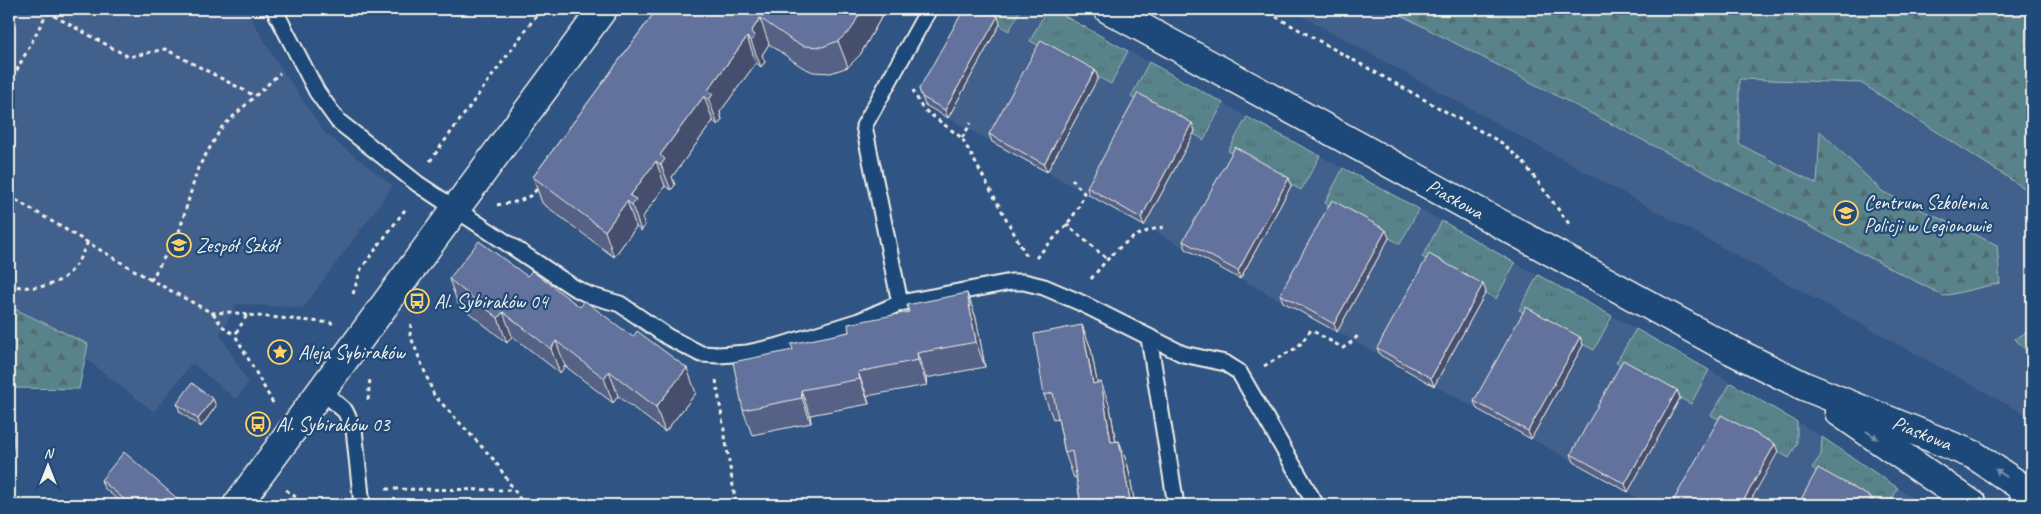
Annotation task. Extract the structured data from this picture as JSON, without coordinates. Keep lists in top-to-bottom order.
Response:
{
  "streets": {
    "street": ["Piaskowa"]
  },
  "places": {
    "school or university": ["Centrum Szkolenia Policji w Legionowie", "Zespół Szkół"],
    "bus stop": ["Al. Sybiraków 04", "Al. Sybiraków 03"],
    "place": ["Aleja Sybiraków"]
  },
  "north": "top"
}
